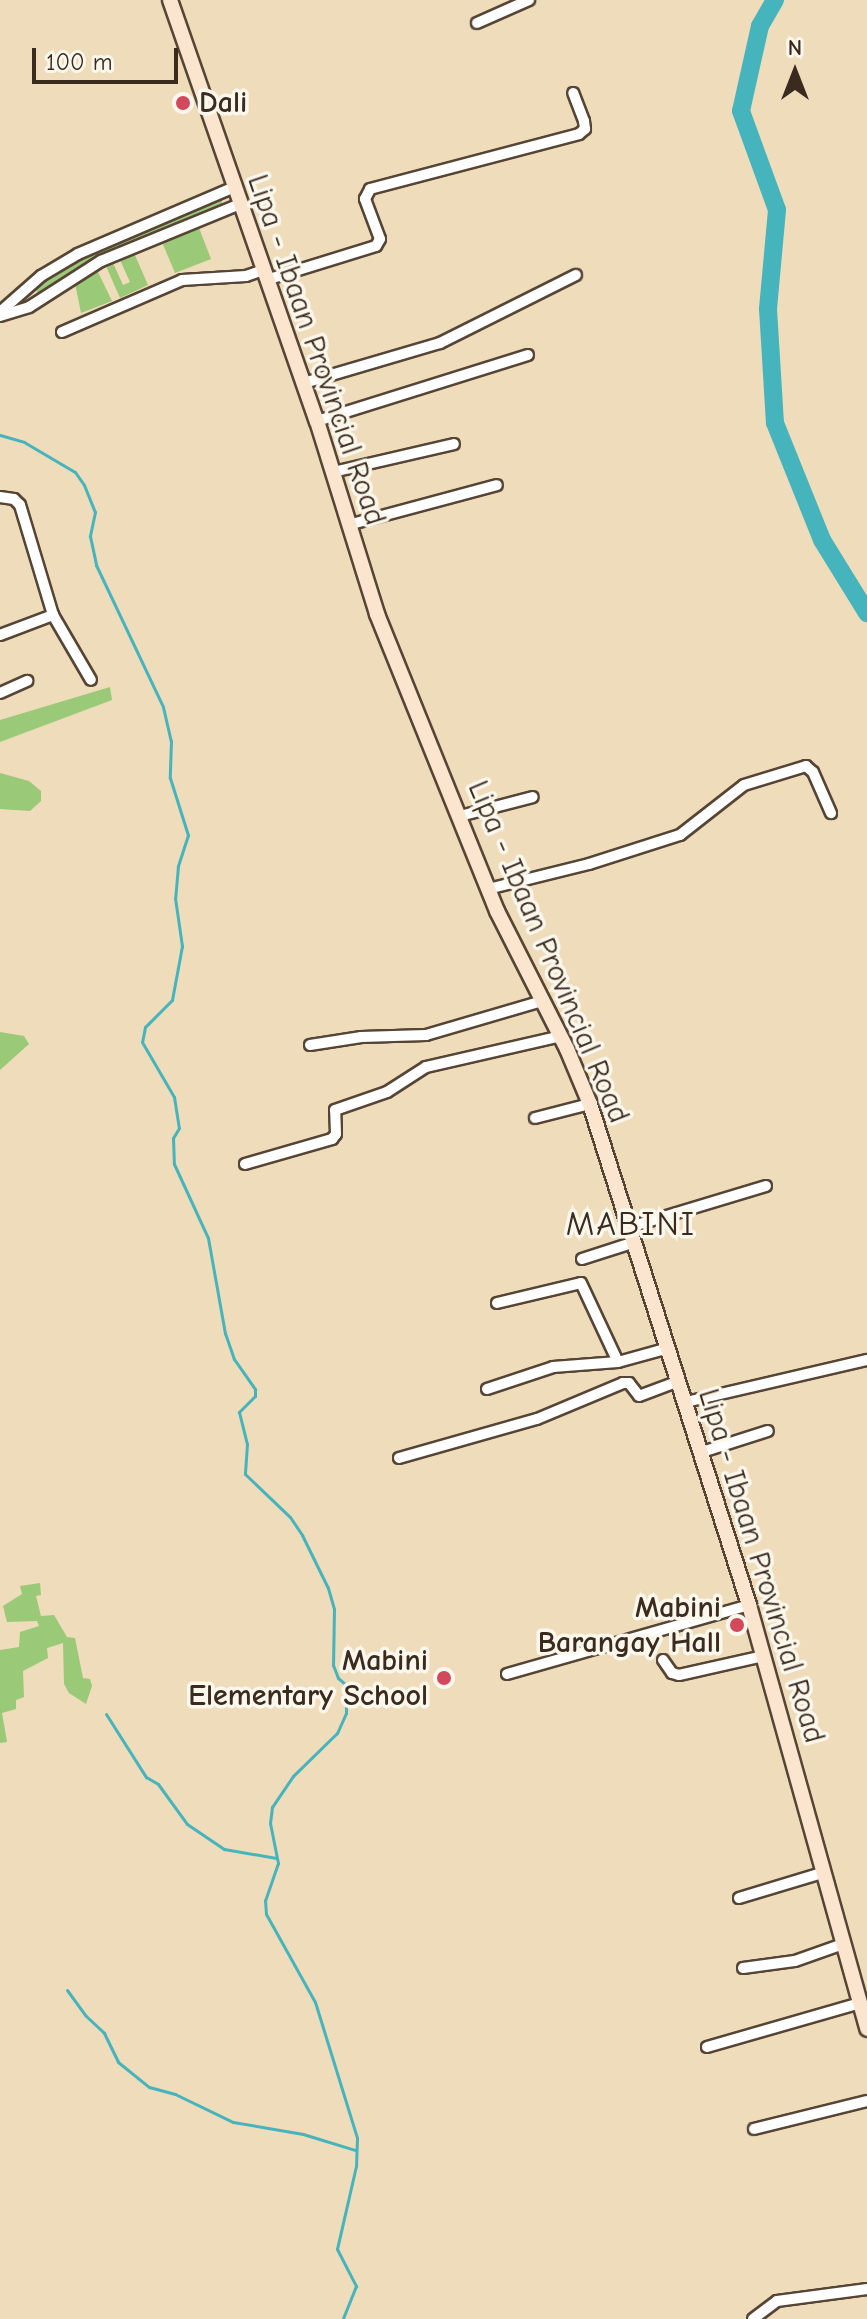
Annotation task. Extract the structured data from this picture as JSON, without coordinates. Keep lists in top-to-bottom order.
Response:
{
  "streets": {
    "main road": ["Lipa - Ibaan Provincial Road"]
  },
  "districts": ["MABINI"],
  "places": ["Dali", "Mabini Barangay Hall", "Mabini Elementary School"],
  "scale_bar": "100 m",
  "north": "top"
}
